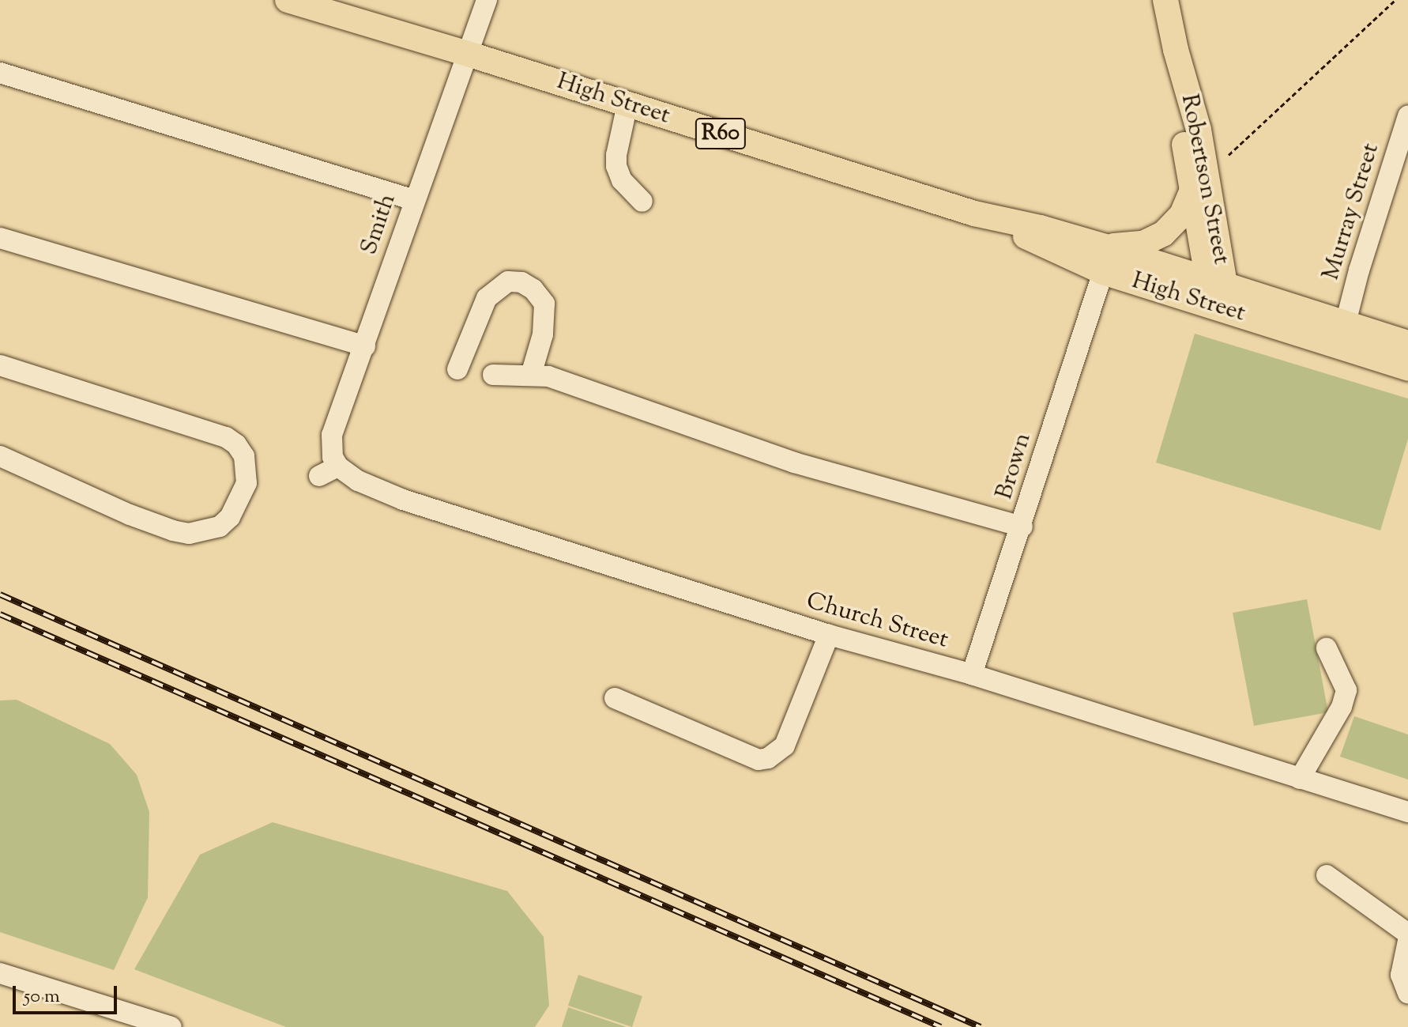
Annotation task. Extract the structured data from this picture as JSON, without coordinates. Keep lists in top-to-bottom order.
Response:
{
  "streets": {
    "main road": ["High Street", "R60", "Robertson Street"],
    "street": [
      "Murray Street",
      "Smith",
      "Brown",
      "Church Street"
    ]
  },
  "crossings": [
    ["High Street", "Robertson Street"],
    ["High Street", "Murray Street"],
    ["High Street", "Smith"],
    ["High Street", "Brown"],
    ["Smith", "Church Street"],
    ["Brown", "Church Street"]
  ],
  "scale_bar": "50 m"
}
